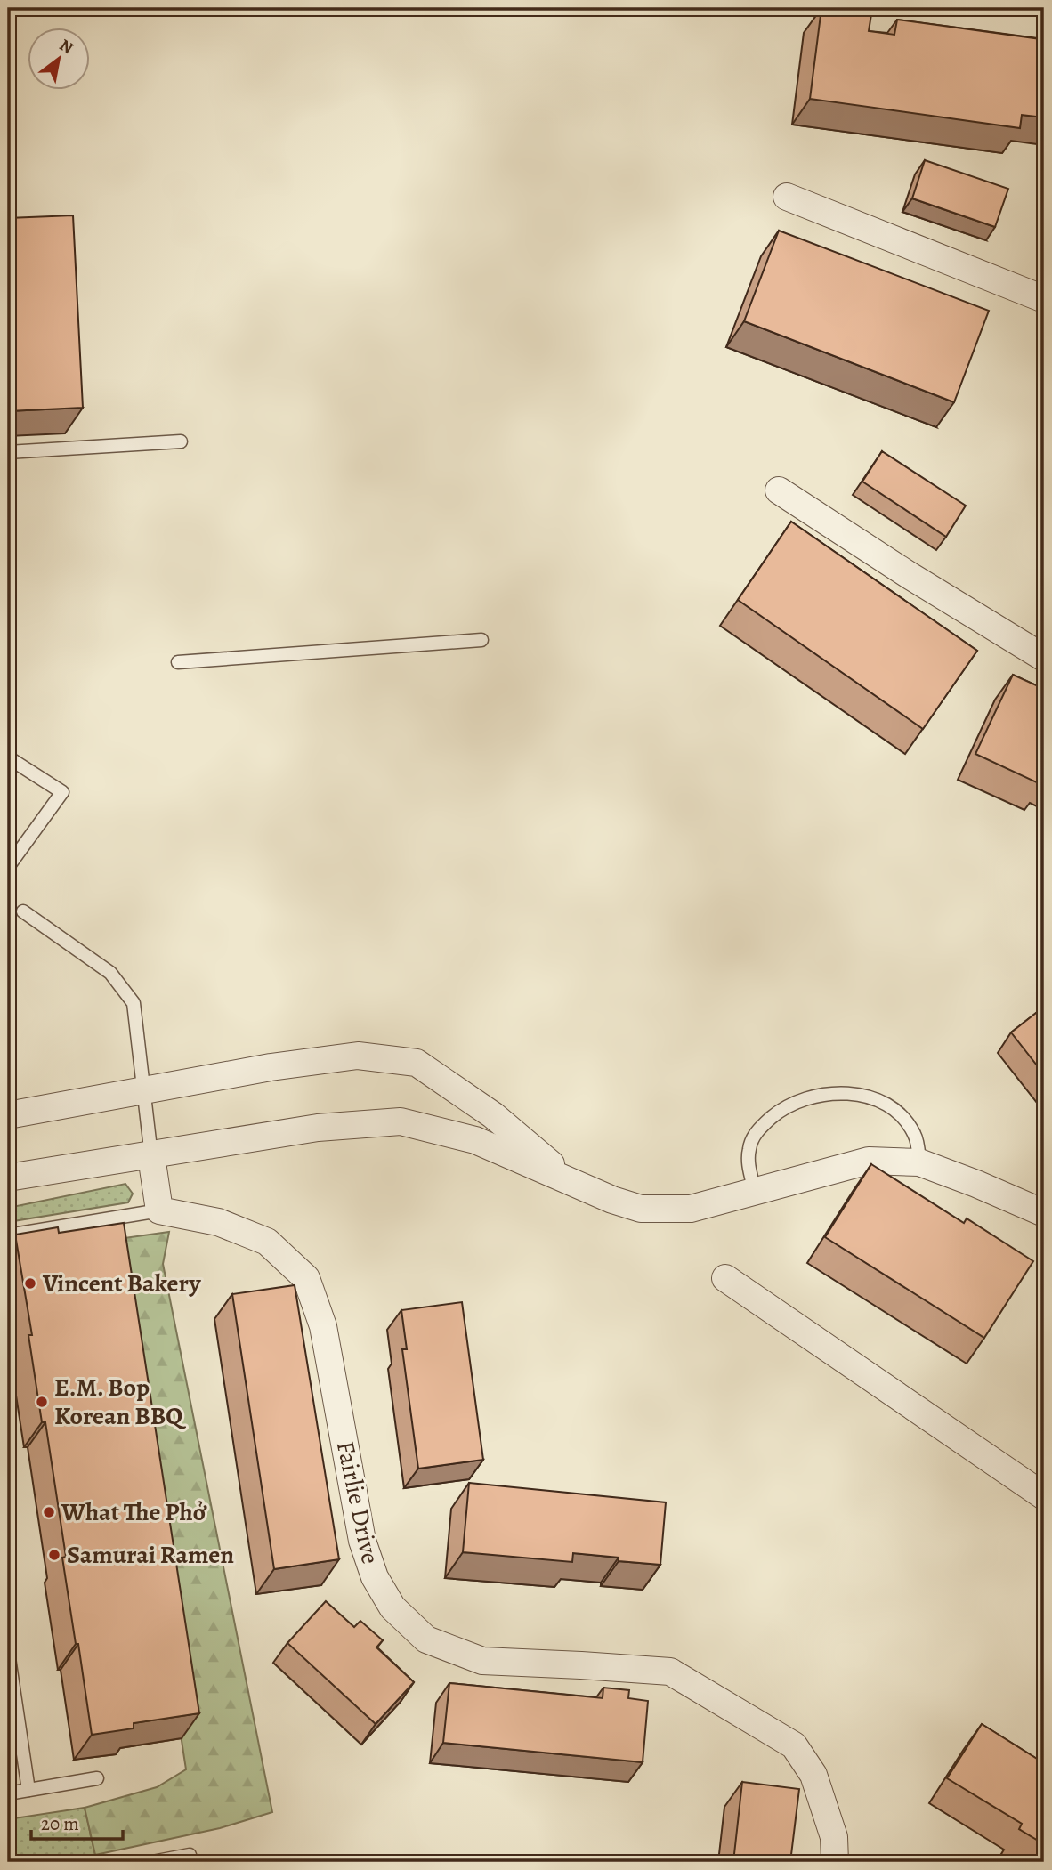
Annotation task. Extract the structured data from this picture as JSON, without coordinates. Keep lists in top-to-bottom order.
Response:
{
  "streets": {
    "street": ["Fairlie Drive"]
  },
  "places": [
    "Vincent Bakery",
    "E.M. Bop Korean BBQ",
    "What The Phở",
    "Samurai Ramen"
  ],
  "scale_bar": "20 m",
  "north": "top right"
}
